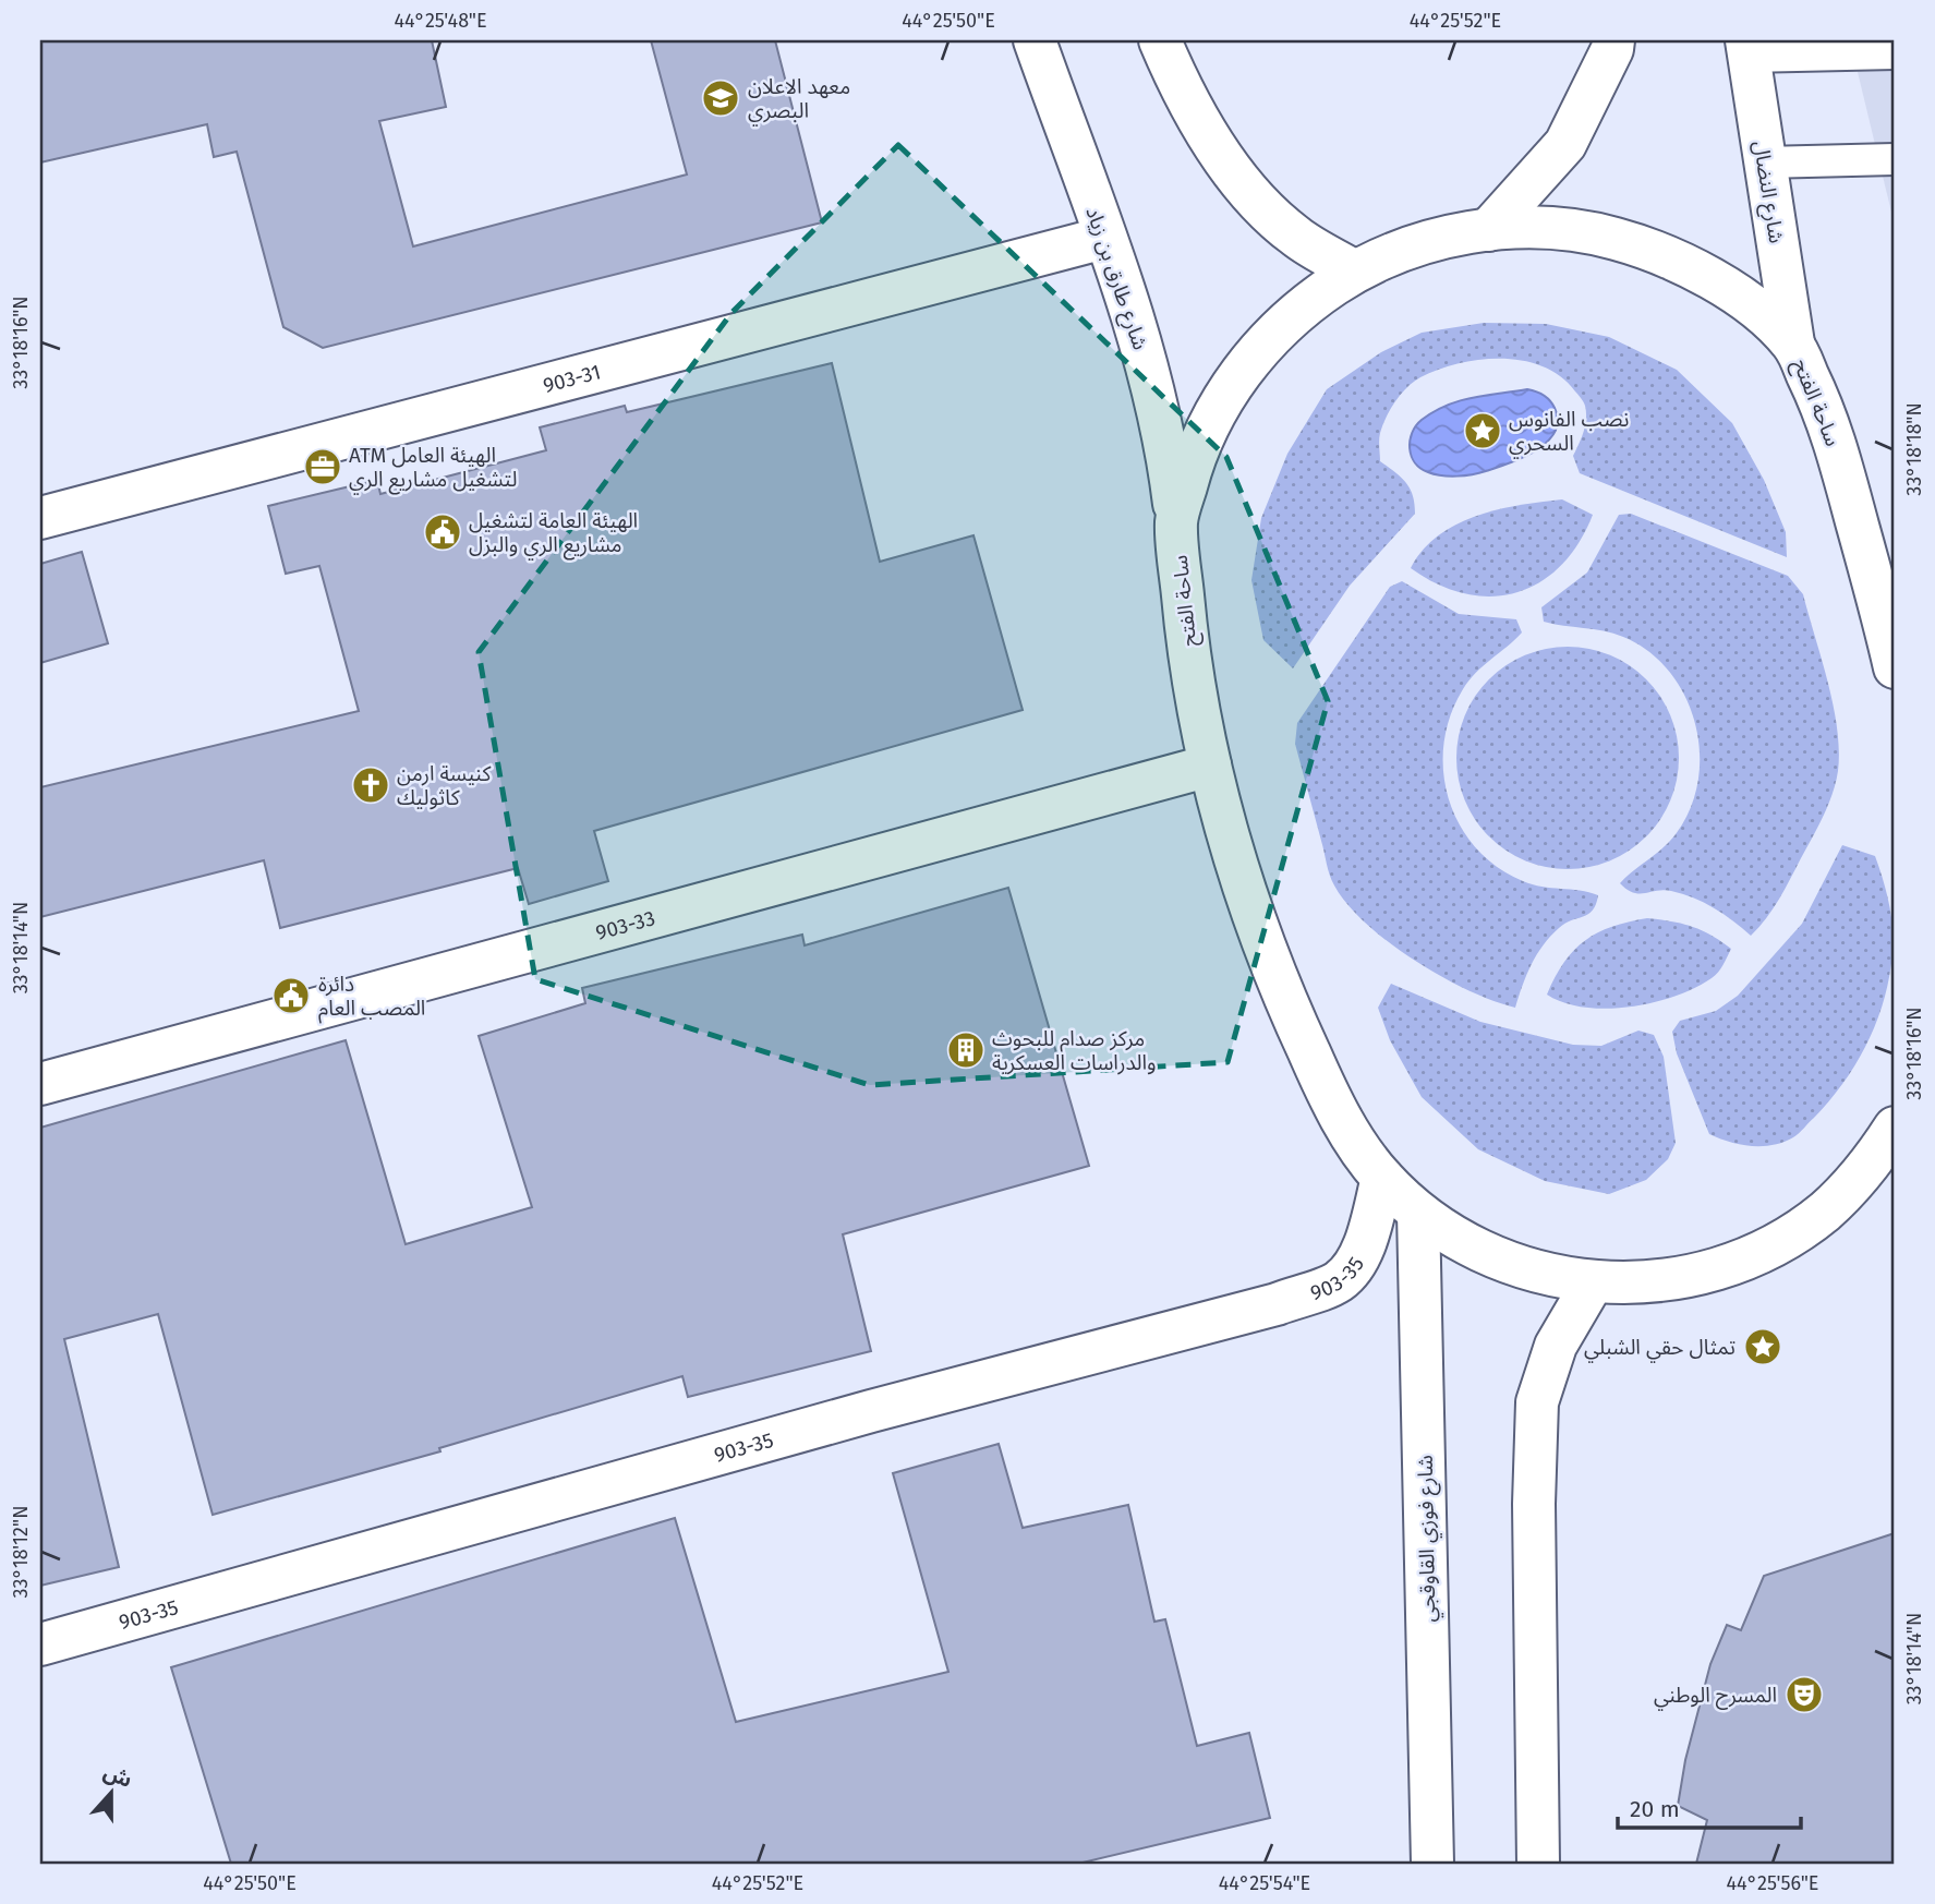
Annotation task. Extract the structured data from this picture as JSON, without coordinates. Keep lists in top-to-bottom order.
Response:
{
  "streets": {
    "street": [
      "شارع النضال",
      "شارع طارق بن زياد",
      "903-31",
      "ساحة الفتح",
      "903-33",
      "903-35",
      "شارع فوزي القاوقجي"
    ]
  },
  "crossings": [
    ["شارع النضال", "ساحة الفتح"],
    ["شارع طارق بن زياد", "903-31"],
    ["شارع طارق بن زياد", "ساحة الفتح"],
    ["ساحة الفتح", "903-33"],
    ["ساحة الفتح", "903-35"],
    ["ساحة الفتح", "شارع فوزي القاوقجي"]
  ],
  "places": {
    "school or university": ["معهد الاعلان البصري"],
    "place": ["نصب الفانوس السحري", "تمثال حقي الشبلي"],
    "office": ["ATM الهيئة العامل لتشغيل مشاريع الري"],
    "public building": ["الهيئة العامة لتشغيل مشاريع الري والبزل", "دائرة المصب العام"],
    "church": ["كنيسة ارمن كاثوليك"],
    "building": ["مركز صدام للبحوث والدراسات العسكرية"],
    "theatre": ["المسرح الوطني"]
  },
  "scale_bar": "20 m",
  "north": "top",
  "coordinates": [
    "44°25'48\"E",
    "44°25'50\"E",
    "44°25'52\"E",
    "33°18'16\"N",
    "33°18'18\"N",
    "33°18'14\"N",
    "33°18'12\"N",
    "44°25'54\"E",
    "44°25'56\"E"
  ]
}
